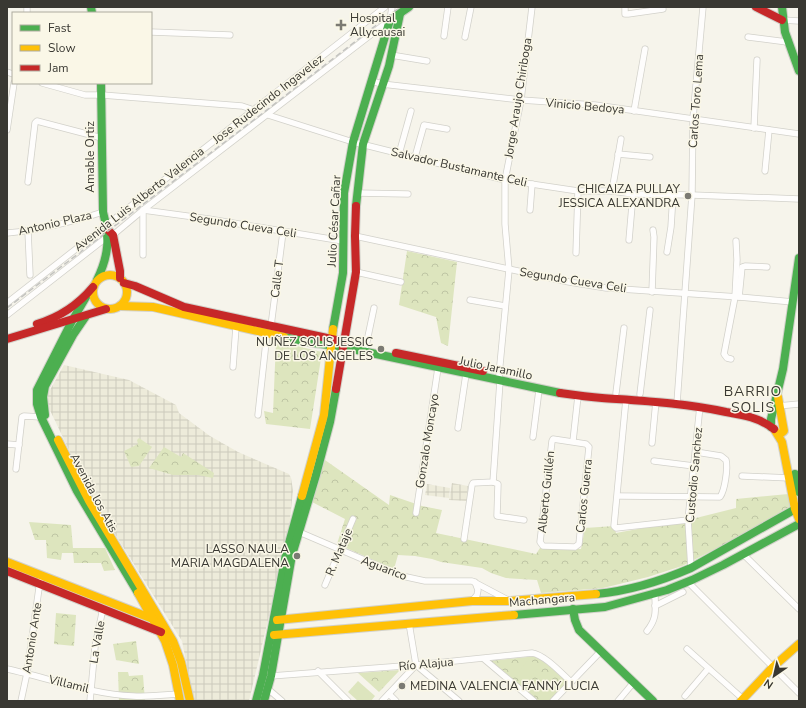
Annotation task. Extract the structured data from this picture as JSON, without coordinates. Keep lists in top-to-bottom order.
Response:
{
  "streets": {
    "street": [
      "Jorge Araujo Chiriboga",
      "Jose Rudecindo Ingavelez",
      "Carlos Toro Lema",
      "Vinicio Bedoya",
      "Amable Ortiz",
      "Salvador Bustamante Celi",
      "Avenida Luis Alberto Valencia",
      "Julio César Cañar",
      "Antonio Plaza",
      "Segundo Cueva Celi",
      "Calle T",
      "Julio Jaramillo",
      "Gonzalo Moncayo",
      "Custodio Sanchez",
      "Alberto Guillén",
      "Avenida los Atis",
      "Carlos Guerra",
      "R. Mataje",
      "Aguarico",
      "Machangara",
      "Antonio Ante",
      "La Valle",
      "Río Alajua",
      "Villamil"
    ]
  },
  "crossings": [
    ["Jorge Araujo Chiriboga", "Vinicio Bedoya"],
    ["Jorge Araujo Chiriboga", "Salvador Bustamante Celi"],
    ["Jorge Araujo Chiriboga", "Segundo Cueva Celi"],
    ["Jorge Araujo Chiriboga", "Julio Jaramillo"],
    ["Jose Rudecindo Ingavelez", "Salvador Bustamante Celi"],
    ["Jose Rudecindo Ingavelez", "Avenida Luis Alberto Valencia"],
    ["Jose Rudecindo Ingavelez", "Julio César Cañar"],
    ["Jose Rudecindo Ingavelez", "Segundo Cueva Celi"],
    ["Carlos Toro Lema", "Vinicio Bedoya"],
    ["Carlos Toro Lema", "Salvador Bustamante Celi"],
    ["Carlos Toro Lema", "Segundo Cueva Celi"],
    ["Vinicio Bedoya", "Julio César Cañar"],
    ["Amable Ortiz", "Avenida Luis Alberto Valencia"],
    ["Amable Ortiz", "Antonio Plaza"],
    ["Amable Ortiz", "Julio Jaramillo"],
    ["Amable Ortiz", "Avenida los Atis"],
    ["Salvador Bustamante Celi", "Julio César Cañar"],
    ["Avenida Luis Alberto Valencia", "Segundo Cueva Celi"],
    ["Julio César Cañar", "Segundo Cueva Celi"],
    ["Julio César Cañar", "Julio Jaramillo"],
    ["Segundo Cueva Celi", "Calle T"],
    ["Calle T", "Julio Jaramillo"],
    ["Julio Jaramillo", "Gonzalo Moncayo"],
    ["Julio Jaramillo", "Custodio Sanchez"],
    ["Julio Jaramillo", "Avenida los Atis"],
    ["Julio Jaramillo", "Machangara"],
    ["Custodio Sanchez", "Machangara"],
    ["Alberto Guillén", "Carlos Guerra"],
    ["Avenida los Atis", "Villamil"],
    ["R. Mataje", "Aguarico"],
    ["Aguarico", "Machangara"],
    ["Antonio Ante", "Villamil"],
    ["La Valle", "Villamil"]
  ],
  "districts": ["BARRIO SOLIS"],
  "places": {
    "health": ["Hospital Allycausai"],
    "other": [
      "CHICAIZA PULLAY JESSICA ALEXANDRA",
      "NUÑEZ SOLIS JESSIC DE LOS ANGELES",
      "LASSO NAULA MARIA MAGDALENA",
      "MEDINA VALENCIA FANNY LUCIA"
    ]
  },
  "legend": ["Fast", "Slow", "Jam"],
  "north": "bottom left"
}
